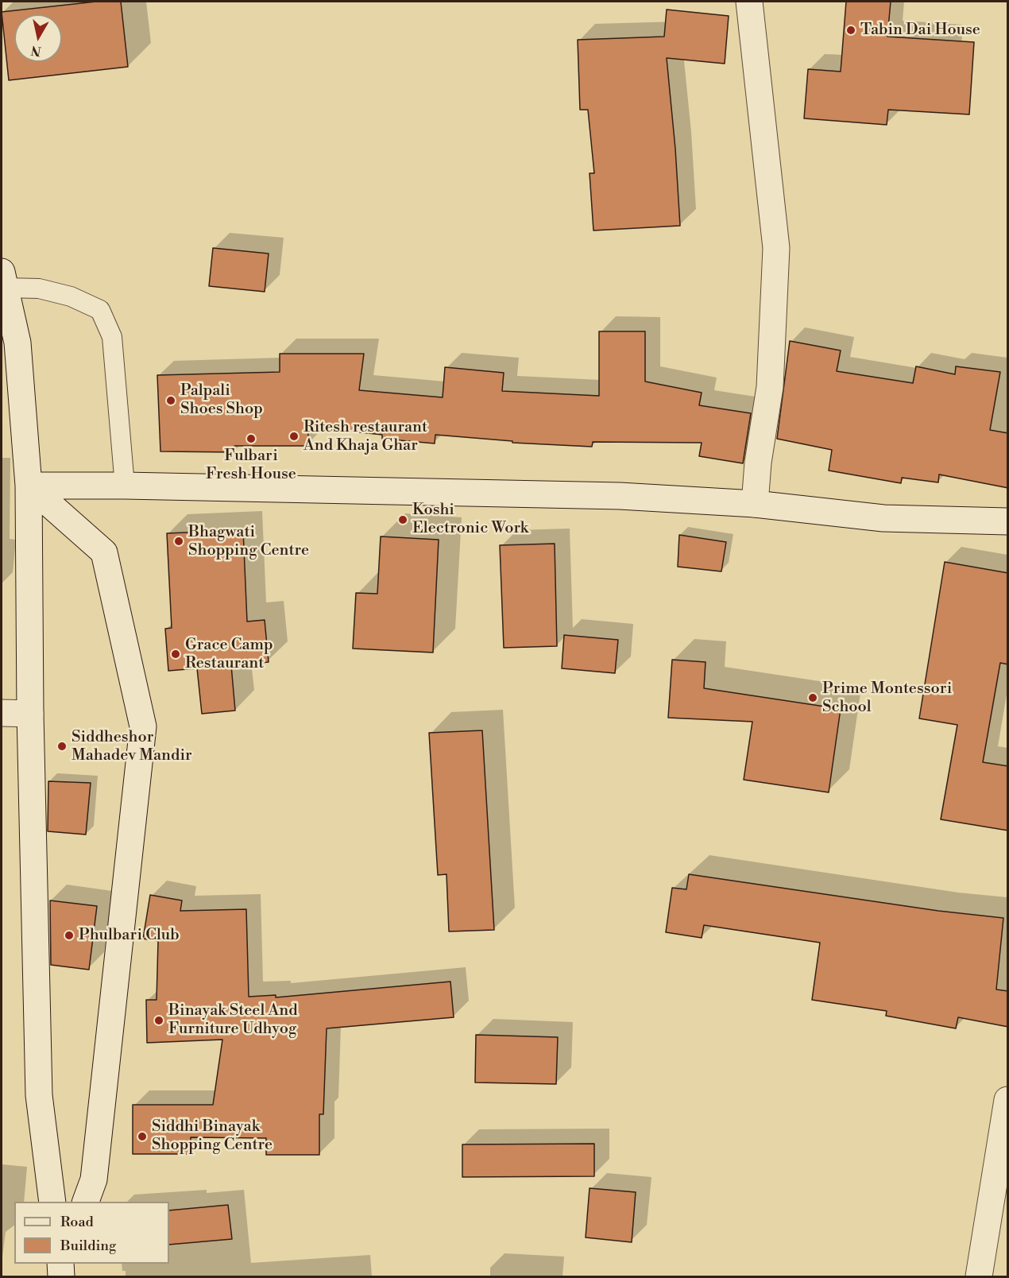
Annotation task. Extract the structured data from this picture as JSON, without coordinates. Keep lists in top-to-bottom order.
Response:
{
  "places": [
    "Tabin Dai House",
    "Palpali Shoes Shop",
    "Ritesh restaurant And Khaja Ghar",
    "Fulbari Fresh House",
    "Koshi Electronic Work",
    "Bhagwati Shopping Centre",
    "Grace Camp Restaurant",
    "Prime Montessori School",
    "Siddheshor Mahadev Mandir",
    "Phulbari Club",
    "Binayak Steel And Furniture Udhyog",
    "Siddhi Binayak Shopping Centre"
  ],
  "legend": ["Road", "Building"],
  "north": "bottom"
}
